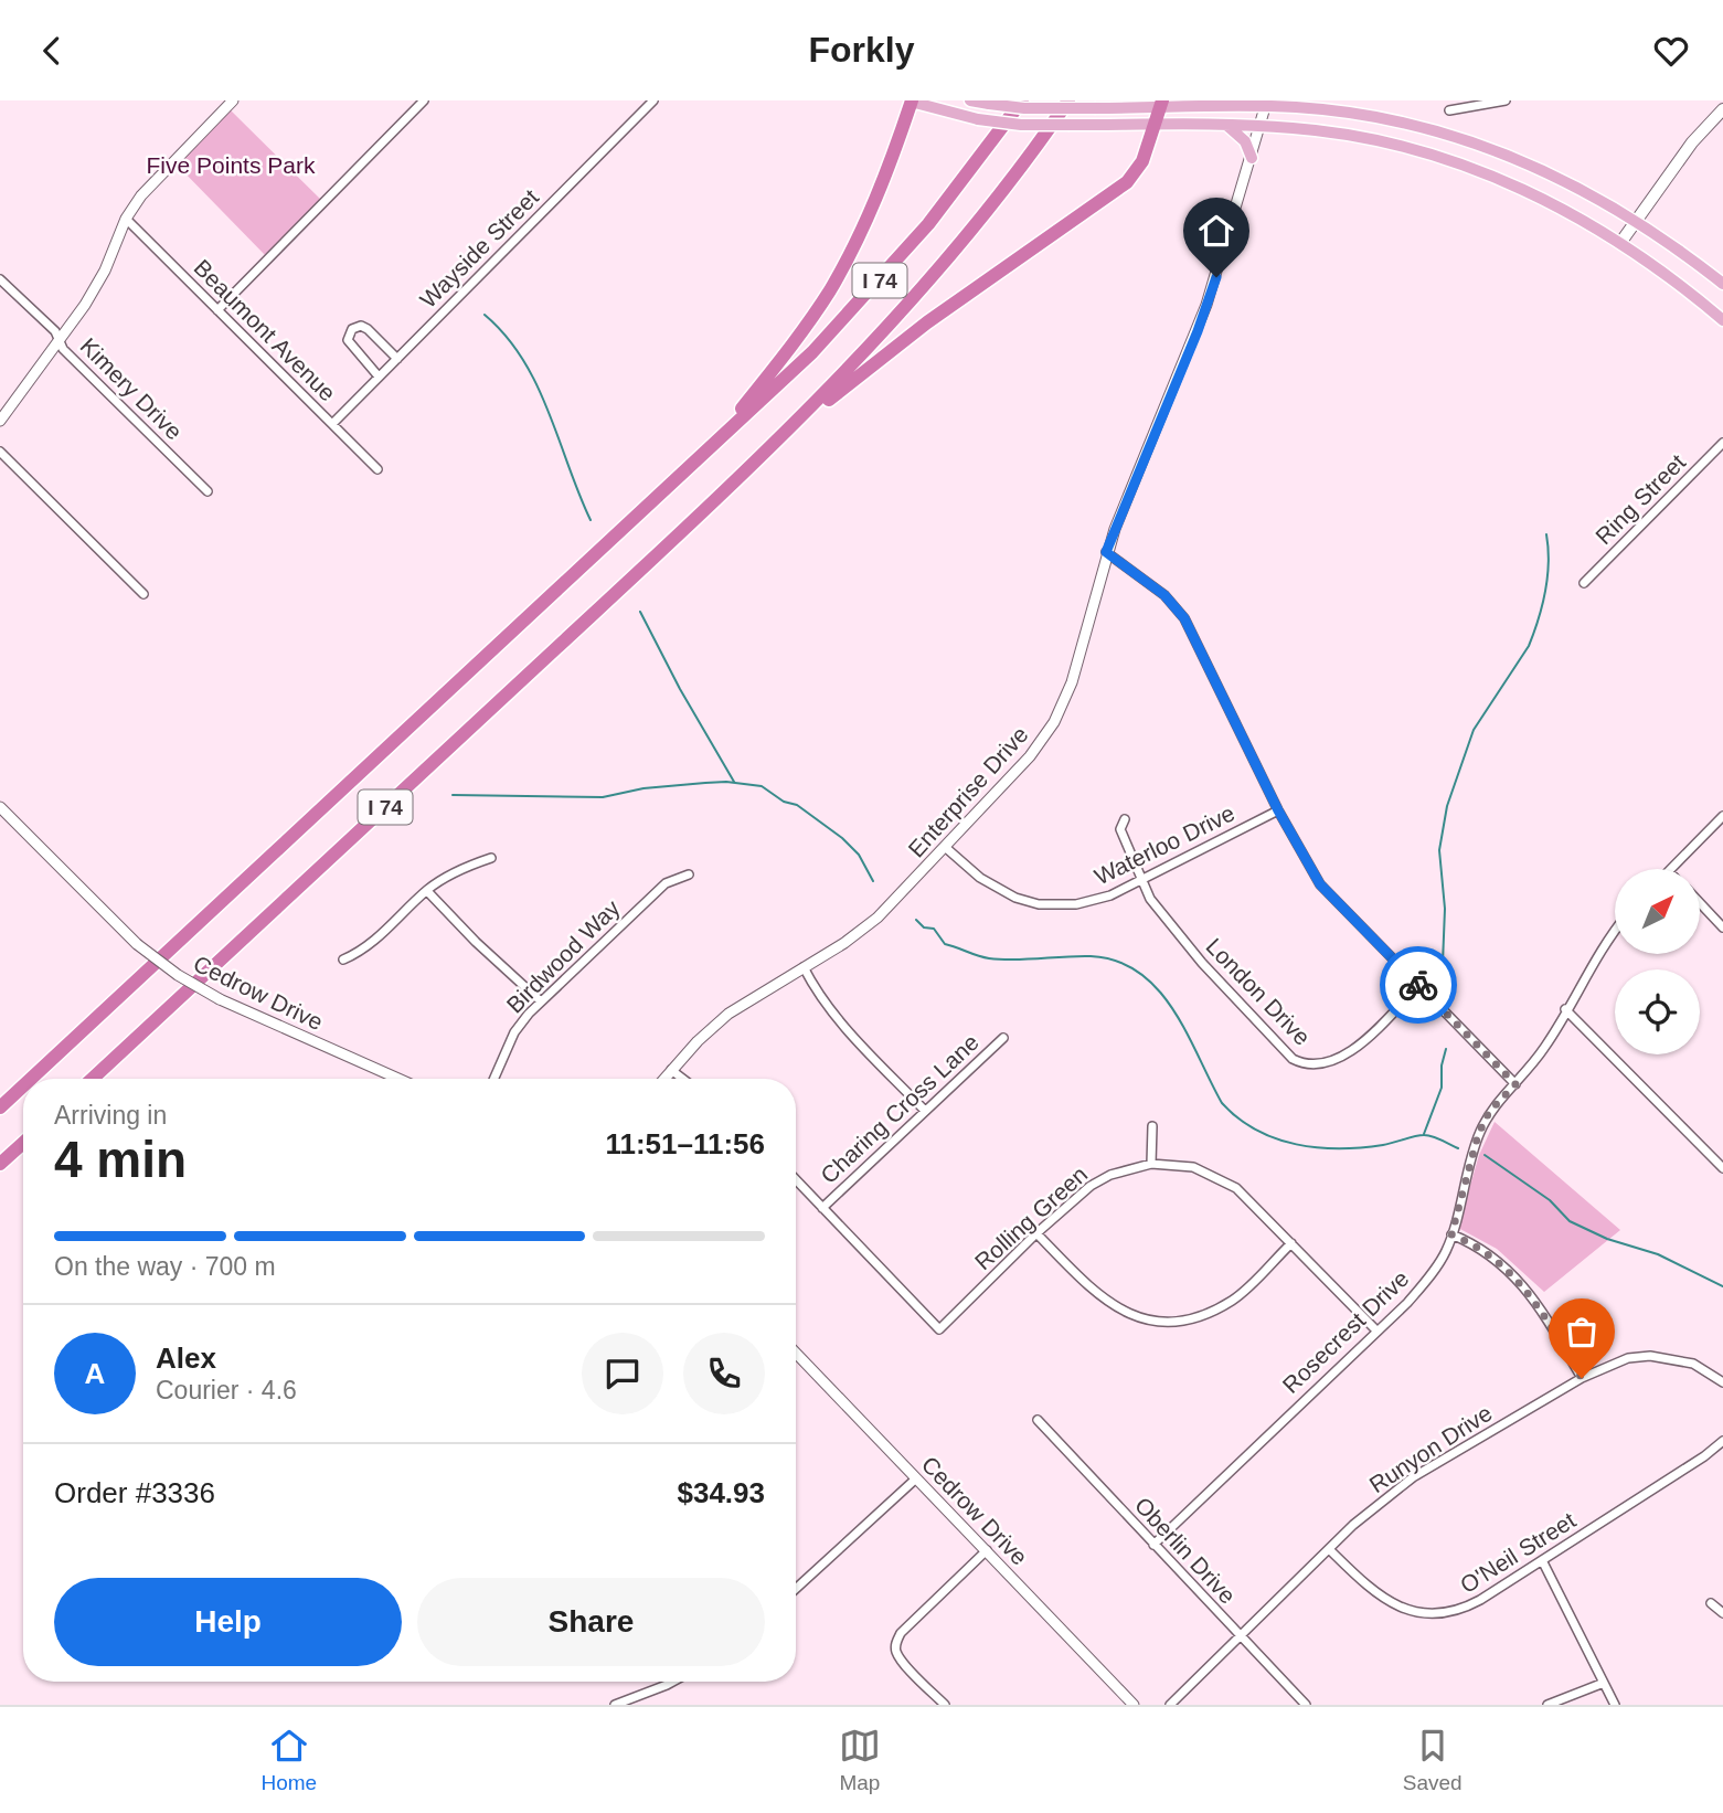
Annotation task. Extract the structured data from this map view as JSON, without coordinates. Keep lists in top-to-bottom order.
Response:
{
  "streets": {
    "highway": ["I 74"],
    "street": [
      "Wayside Street",
      "Beaumont Avenue",
      "Kimery Drive",
      "Ring Street",
      "Enterprise Drive",
      "Waterloo Drive",
      "Birdwood Way",
      "London Drive",
      "Cedrow Drive",
      "Charing Cross Lane",
      "Rolling Green",
      "Rosecrest Drive",
      "Runyon Drive",
      "Oberlin Drive",
      "O'Neil Street"
    ]
  },
  "crossings": [
    ["Wayside Street", "Beaumont Avenue"],
    ["Enterprise Drive", "Waterloo Drive"],
    ["Waterloo Drive", "London Drive"],
    ["Charing Cross Lane", "Rolling Green"],
    ["Rolling Green", "Rosecrest Drive"],
    ["Rosecrest Drive", "Oberlin Drive"],
    ["Runyon Drive", "Oberlin Drive"],
    ["Runyon Drive", "O'Neil Street"]
  ],
  "parks": ["Five Points Park"],
  "north": "top right",
  "page": {
    "header": "Forkly",
    "heading": ["4 min", "Arriving in", "11:51–11:56"],
    "panel": [
      "Alex",
      "Courier · 4.6",
      "Order #3336",
      "$34.93"
    ],
    "bar": "On the way · 700 m",
    "round": "A",
    "buttons": ["Help", "Share"],
    "tabs": ["Home", "Map", "Saved"]
  }
}
